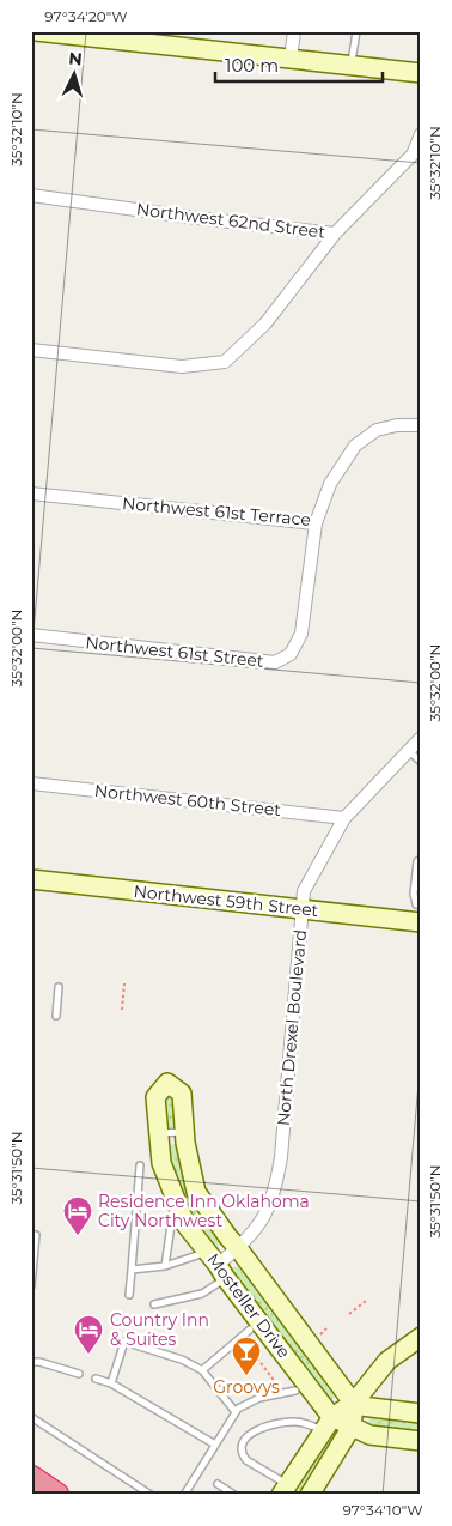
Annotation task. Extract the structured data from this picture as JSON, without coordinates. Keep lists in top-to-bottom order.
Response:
{
  "streets": {
    "street": [
      "Northwest 62nd Street",
      "Northwest 61st Terrace",
      "Northwest 61st Street",
      "Northwest 60th Street",
      "Northwest 59th Street",
      "North Drexel Boulevard",
      "Mosteller Drive"
    ]
  },
  "crossings": [
    ["Northwest 61st Terrace", "Northwest 61st Street"],
    ["Northwest 60th Street", "North Drexel Boulevard"],
    ["Northwest 59th Street", "North Drexel Boulevard"],
    ["North Drexel Boulevard", "Mosteller Drive"]
  ],
  "places": {
    "hotel": ["Residence Inn Oklahoma City Northwest", "Country Inn & Suites"],
    "bar": ["Groovys"]
  },
  "scale_bar": "100 m",
  "north": "top",
  "coordinates": [
    "97°34'20\"W",
    "35°32'10\"N",
    "35°32'00\"N",
    "35°31'50\"N",
    "97°34'10\"W"
  ]
}
